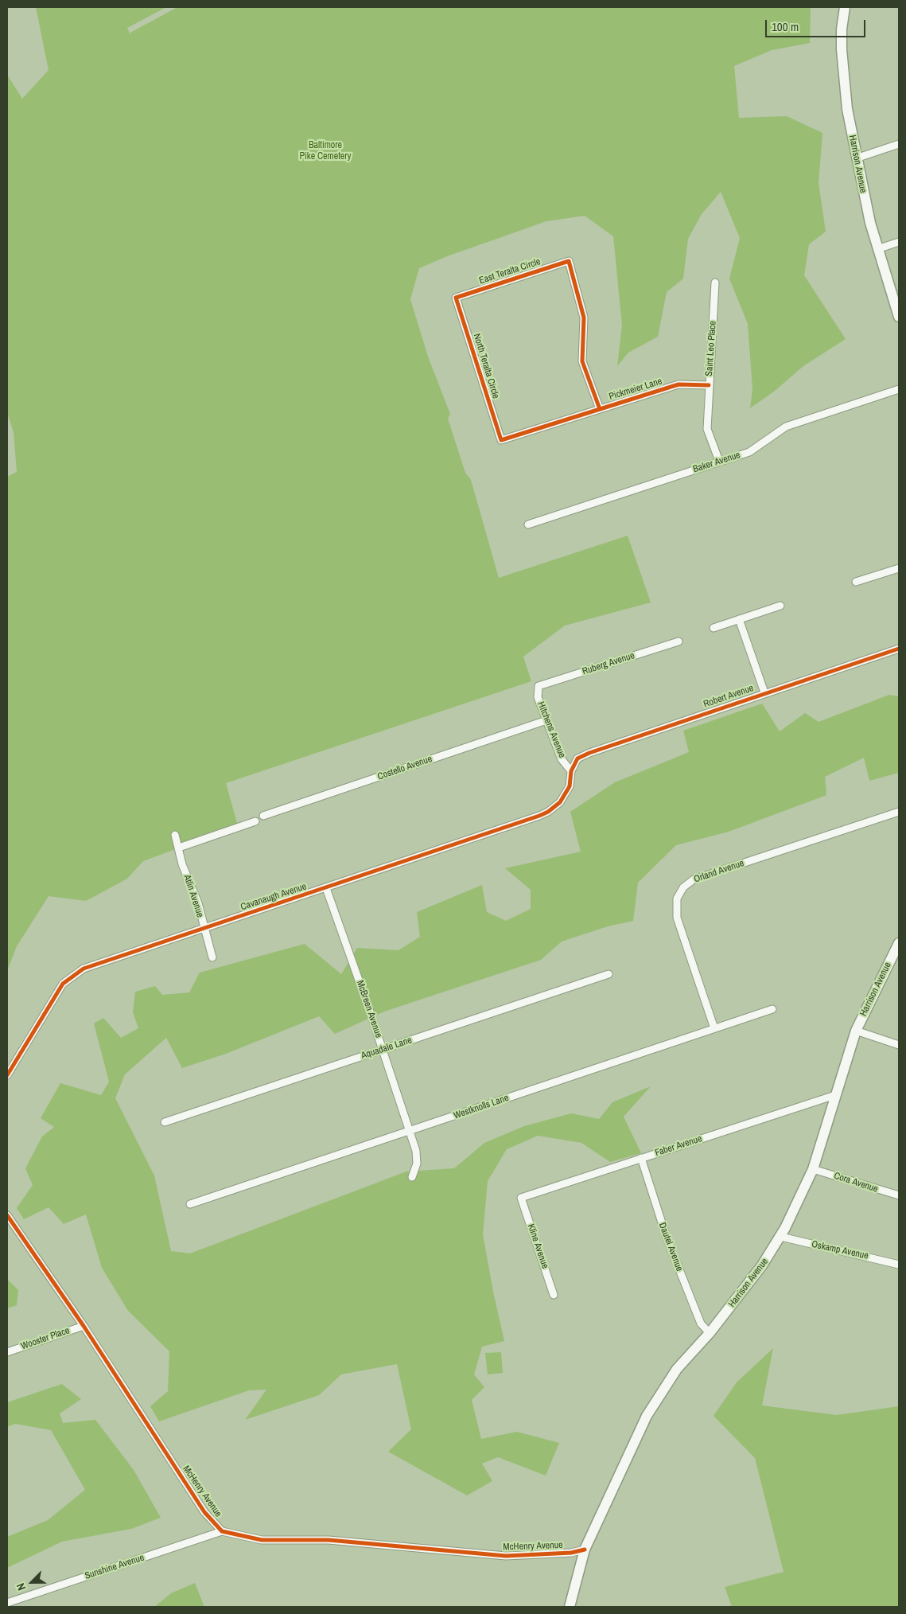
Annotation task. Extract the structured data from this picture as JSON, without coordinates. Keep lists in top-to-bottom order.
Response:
{
  "streets": {
    "main road": ["Harrison Avenue"],
    "street": [
      "East Teralta Circle",
      "Saint Leo Place",
      "North Teralta Circle",
      "Pickmeier Lane",
      "Baker Avenue",
      "Ruberg Avenue",
      "Robert Avenue",
      "Hitchens Avenue",
      "Costello Avenue",
      "Orland Avenue",
      "Atlin Avenue",
      "Cavanaugh Avenue",
      "McBreen Avenue",
      "Aquadale Lane",
      "Westknolls Lane",
      "Faber Avenue",
      "Cora Avenue",
      "Kline Avenue",
      "Dautel Avenue",
      "Oskamp Avenue",
      "Wooster Place",
      "McHenry Avenue",
      "Sunshine Avenue"
    ]
  },
  "crossings": [
    ["Harrison Avenue", "Faber Avenue"],
    ["Harrison Avenue", "Cora Avenue"],
    ["Harrison Avenue", "Dautel Avenue"],
    ["Harrison Avenue", "Oskamp Avenue"],
    ["Harrison Avenue", "McHenry Avenue"],
    ["East Teralta Circle", "North Teralta Circle"],
    ["East Teralta Circle", "Pickmeier Lane"],
    ["Saint Leo Place", "Pickmeier Lane"],
    ["Saint Leo Place", "Baker Avenue"],
    ["North Teralta Circle", "Pickmeier Lane"],
    ["Ruberg Avenue", "Hitchens Avenue"],
    ["Robert Avenue", "Hitchens Avenue"],
    ["Robert Avenue", "Cavanaugh Avenue"],
    ["Hitchens Avenue", "Costello Avenue"],
    ["Hitchens Avenue", "Cavanaugh Avenue"],
    ["Orland Avenue", "Westknolls Lane"],
    ["Atlin Avenue", "Cavanaugh Avenue"],
    ["Cavanaugh Avenue", "McBreen Avenue"],
    ["McBreen Avenue", "Aquadale Lane"],
    ["McBreen Avenue", "Westknolls Lane"],
    ["Faber Avenue", "Kline Avenue"],
    ["Faber Avenue", "Dautel Avenue"],
    ["Wooster Place", "McHenry Avenue"],
    ["McHenry Avenue", "Sunshine Avenue"]
  ],
  "parks": ["Baltimore Pike Cemetery"],
  "scale_bar": "100 m",
  "north": "bottom left"
}
